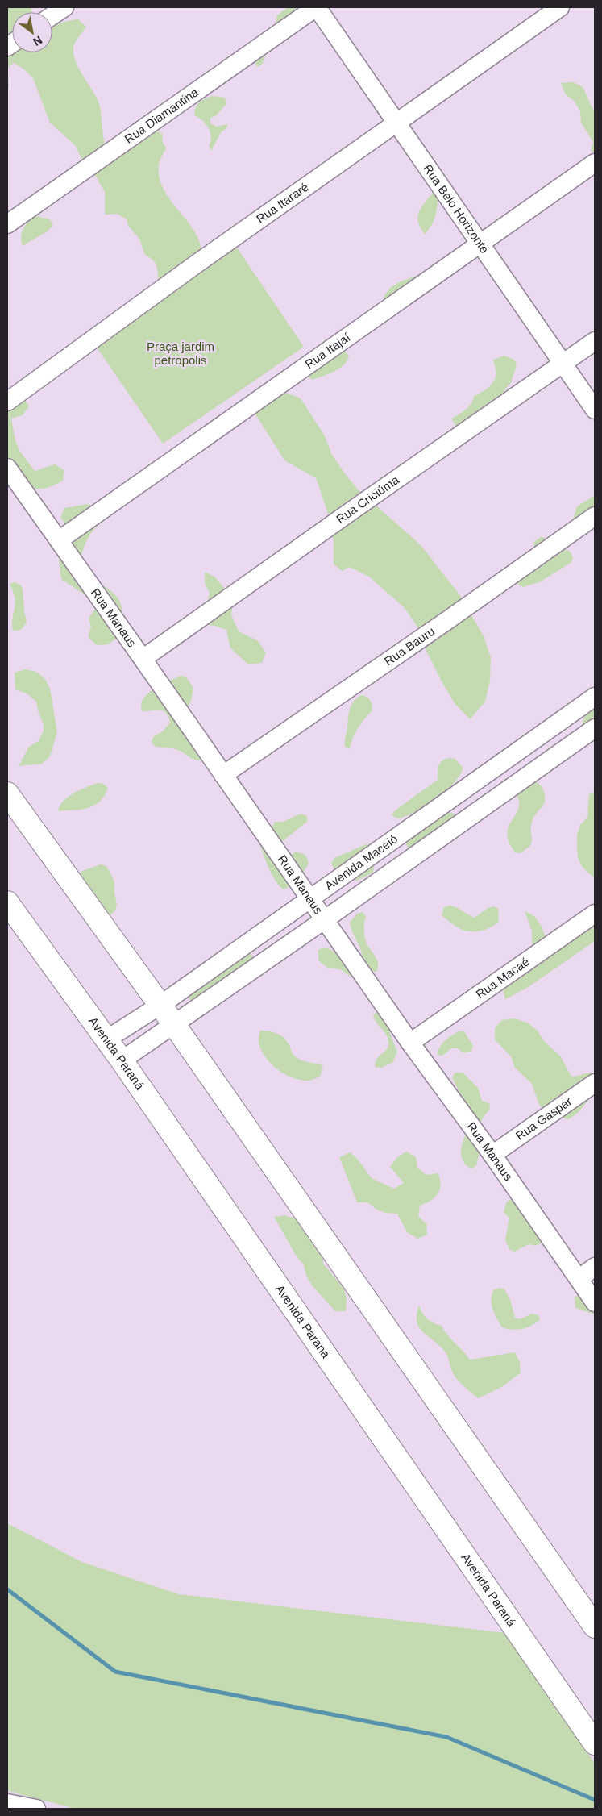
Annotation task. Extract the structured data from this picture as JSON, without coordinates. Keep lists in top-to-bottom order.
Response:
{
  "streets": {
    "main road": ["Avenida Paraná"],
    "street": [
      "Rua Diamantina",
      "Rua Itararé",
      "Rua Belo Horizonte",
      "Rua Itajaí",
      "Rua Criciúma",
      "Rua Manaus",
      "Rua Bauru",
      "Avenida Maceió",
      "Rua Macaé",
      "Rua Gaspar"
    ]
  },
  "crossings": [
    ["Rua Diamantina", "Rua Belo Horizonte"],
    ["Rua Itararé", "Rua Belo Horizonte"],
    ["Rua Belo Horizonte", "Rua Itajaí"],
    ["Rua Belo Horizonte", "Rua Criciúma"],
    ["Rua Itajaí", "Rua Manaus"],
    ["Rua Criciúma", "Rua Manaus"],
    ["Rua Manaus", "Rua Bauru"],
    ["Rua Manaus", "Avenida Maceió"],
    ["Rua Manaus", "Rua Macaé"],
    ["Rua Manaus", "Rua Gaspar"],
    ["Avenida Maceió", "Avenida Paraná"]
  ],
  "parks": ["Praça jardim petropolis"],
  "north": "bottom right"
}
